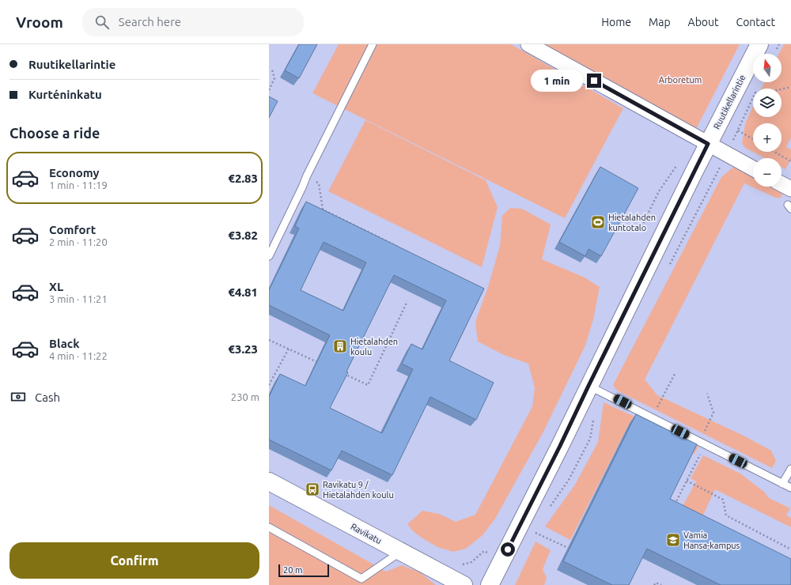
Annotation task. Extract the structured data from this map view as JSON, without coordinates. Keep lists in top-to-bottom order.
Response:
{
  "streets": {
    "main road": ["Ruutikellarintie", "Ravikatu"]
  },
  "parks": ["Arboretum"],
  "places": {
    "sports": ["Hietalahden kuntotalo"],
    "building": ["Hietalahden koulu"],
    "bus stop": ["Ravikatu 9 / Hietalahden koulu"],
    "school or university": ["Vamia Hansa-kampus"]
  },
  "scale_bar": "20 m",
  "north": "top",
  "page": {
    "header": "Vroom",
    "search": "Search here",
    "nav": [
      "Home",
      "Map",
      "About",
      "Contact"
    ],
    "banner": ["Ruutikellarintie", "Kurténinkatu"],
    "map_buttons": ["+", "−"],
    "bubble": "1 min",
    "heading": "Choose a ride",
    "list": [
      {
        "name": "Economy",
        "note": "1 min · 11:19",
        "value": "€2.83"
      },
      {
        "name": "Comfort",
        "note": "2 min · 11:20",
        "value": "€3.82"
      },
      {
        "name": "XL",
        "note": "3 min · 11:21",
        "value": "€4.81"
      },
      {
        "name": "Black",
        "note": "4 min · 11:22",
        "value": "€3.23"
      }
    ],
    "pay": ["Cash", "230 m"],
    "buttons": "Confirm",
    "scale": "20 m"
  }
}
